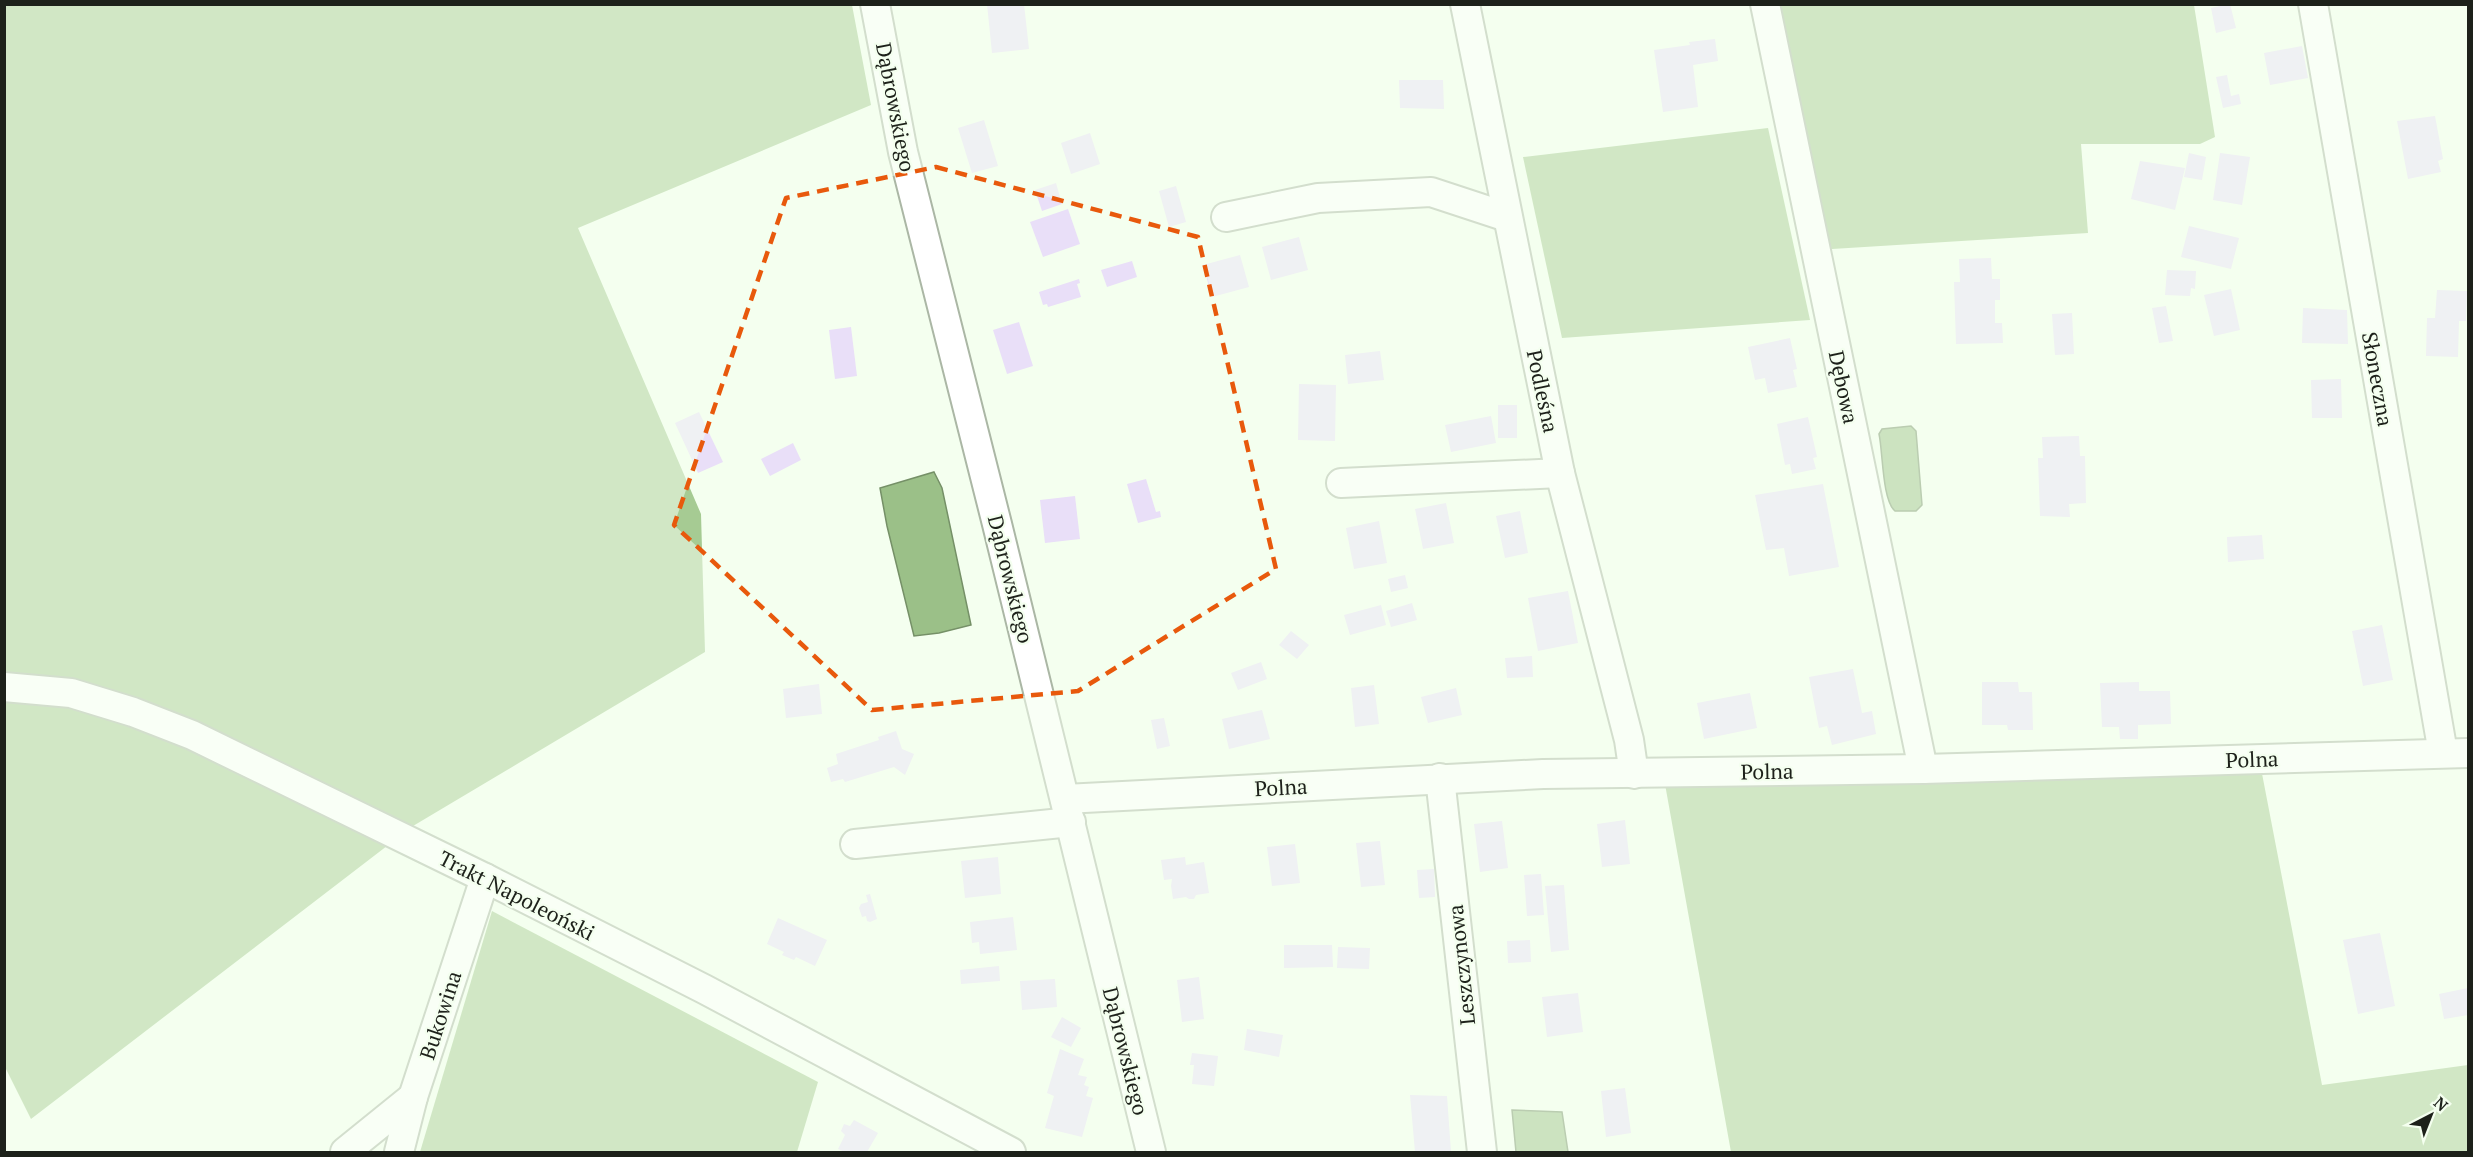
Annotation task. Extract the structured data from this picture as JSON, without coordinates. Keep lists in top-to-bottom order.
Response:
{
  "streets": {
    "street": [
      "Dąbrowskiego",
      "Słoneczna",
      "Dębowa",
      "Podleśna",
      "Polna",
      "Trakt Napoleoński",
      "Leszczynowa",
      "Bukowina"
    ]
  },
  "crossings": [
    ["Dąbrowskiego", "Polna"],
    ["Słoneczna", "Polna"],
    ["Dębowa", "Polna"],
    ["Podleśna", "Polna"],
    ["Polna", "Leszczynowa"],
    ["Trakt Napoleoński", "Bukowina"]
  ],
  "north": "top right"
}
